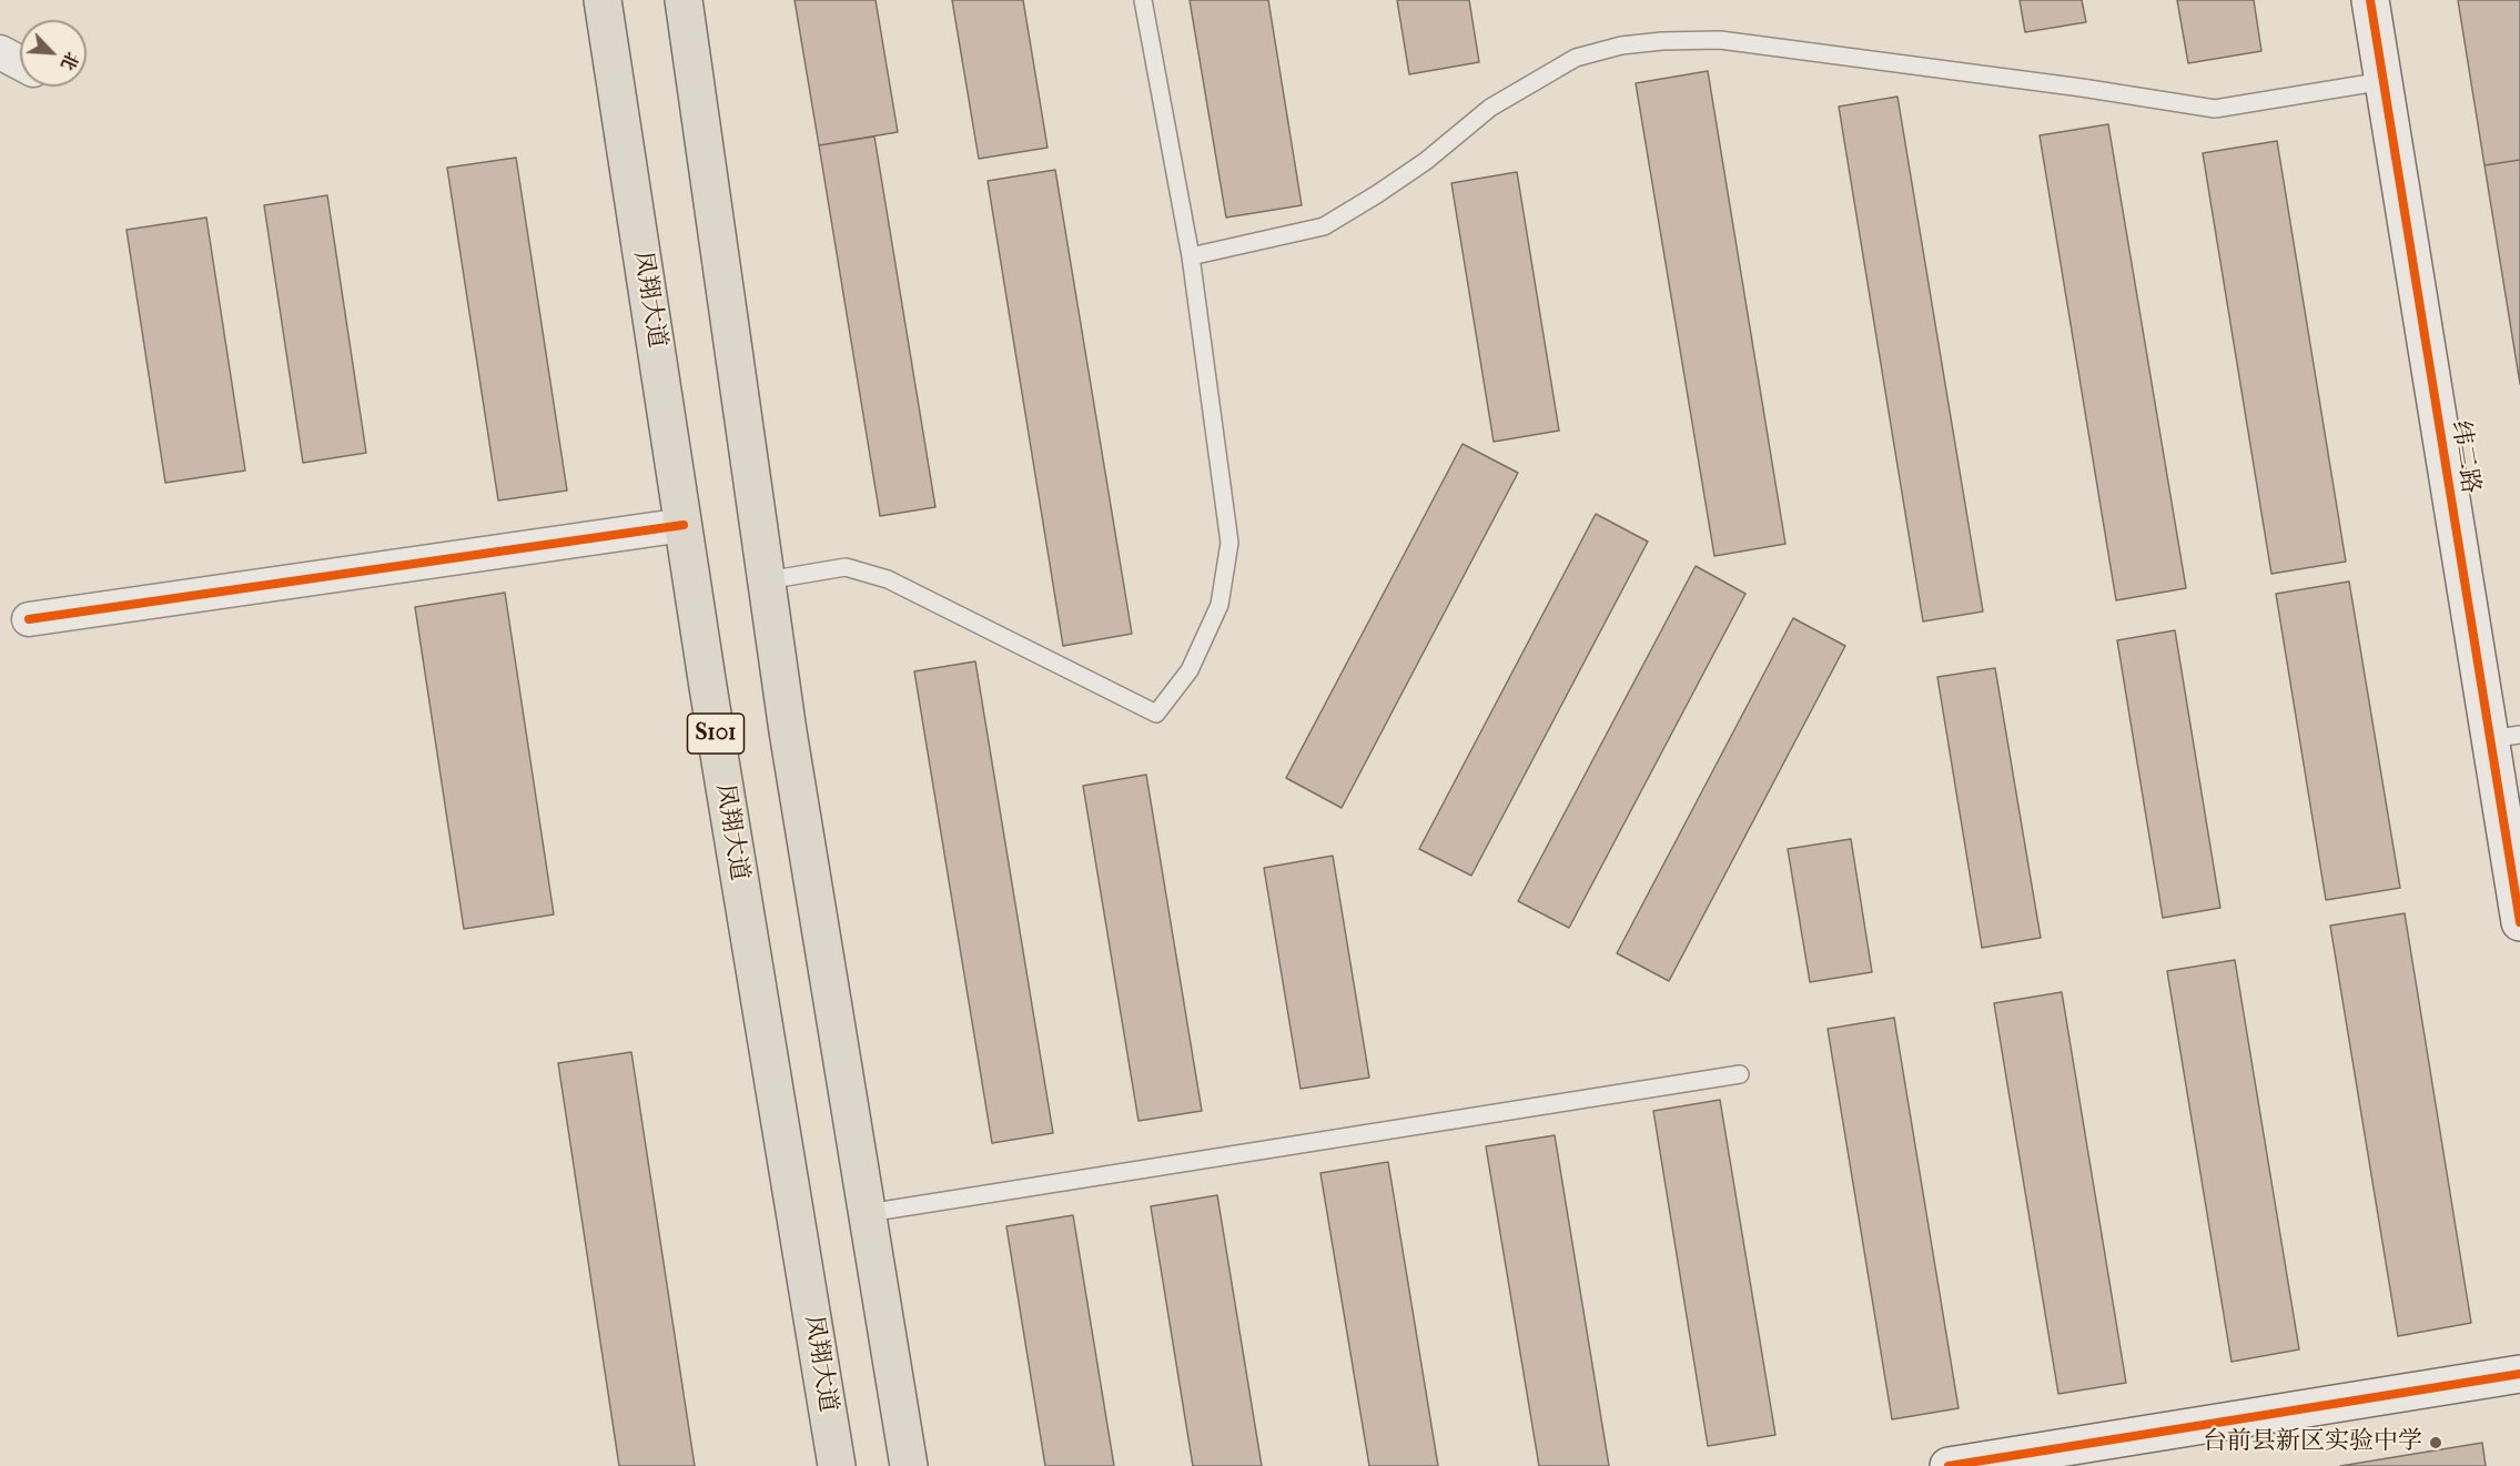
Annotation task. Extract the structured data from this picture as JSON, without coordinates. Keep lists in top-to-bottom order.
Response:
{
  "streets": {
    "main road": ["凤翔大道", "S101"],
    "street": ["纬二路"]
  },
  "places": ["台前县新区实验中学"],
  "north": "bottom right"
}
